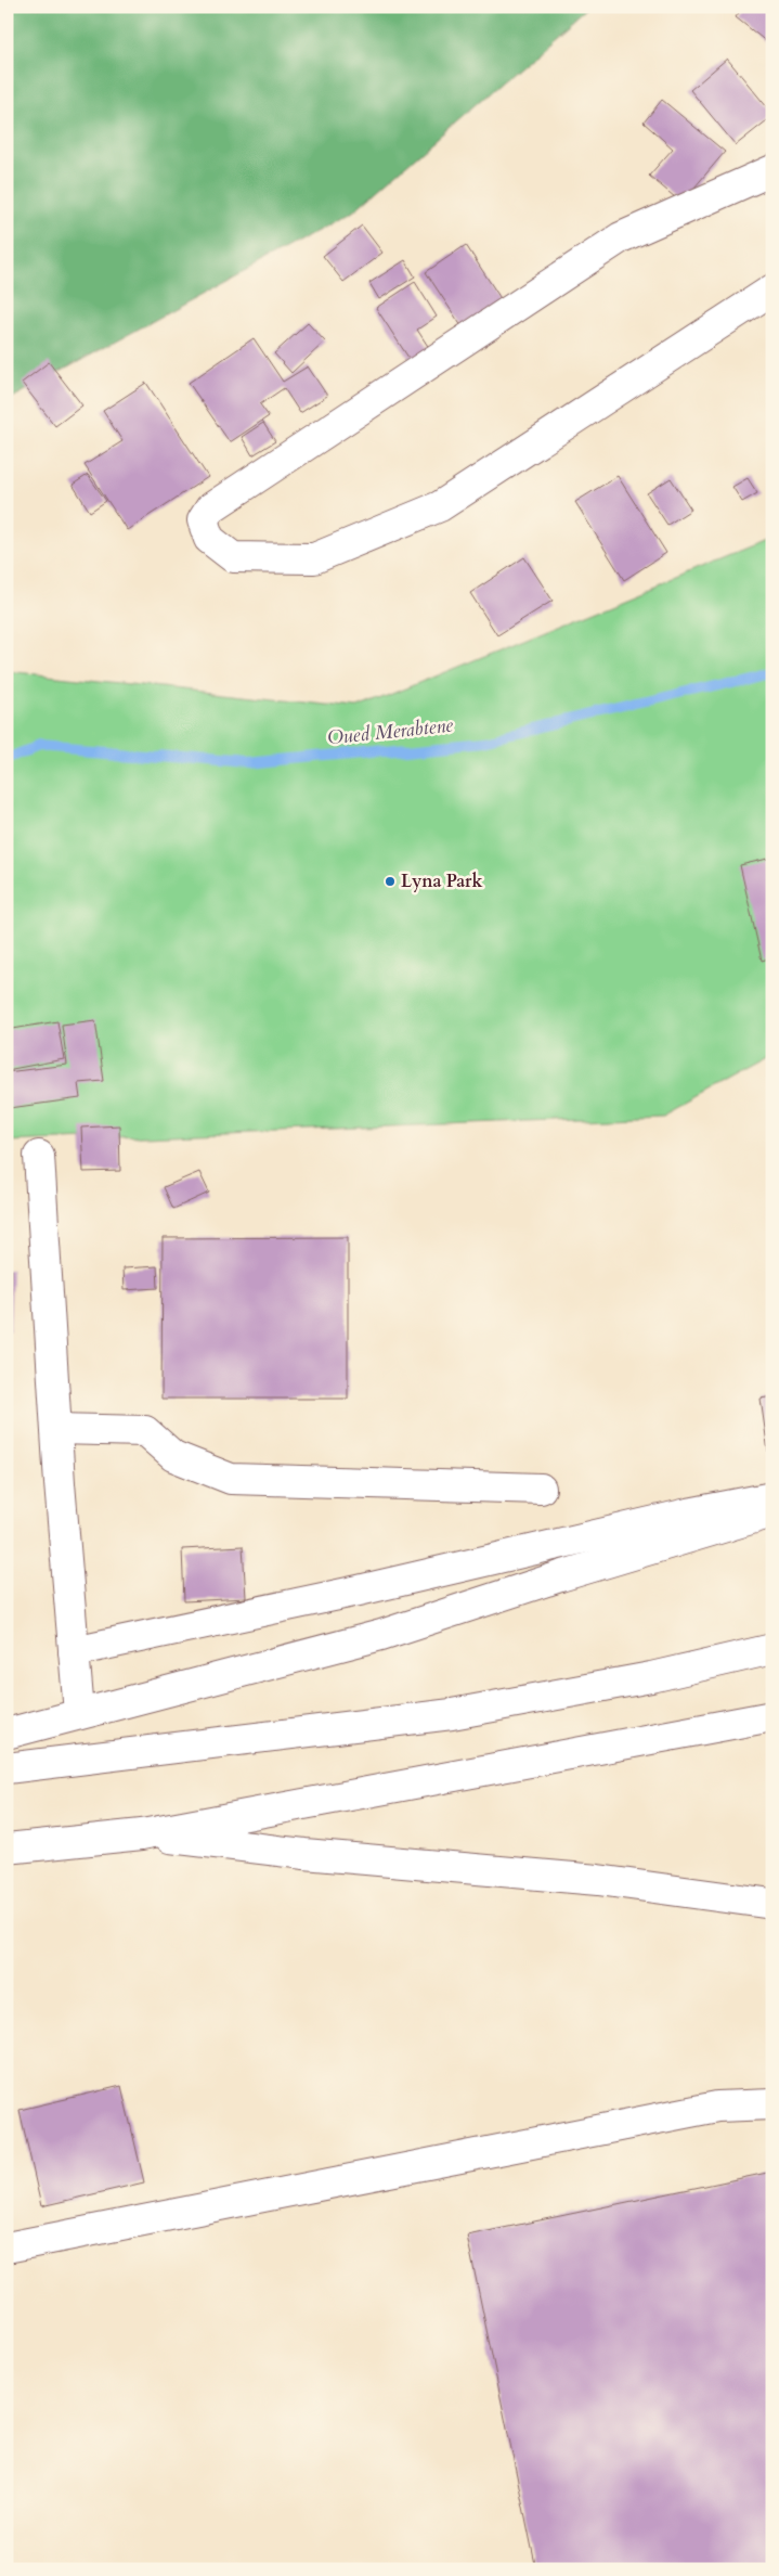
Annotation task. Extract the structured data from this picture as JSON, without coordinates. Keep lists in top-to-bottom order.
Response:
{
  "water": ["Oued Merabtene"],
  "places": ["Lyna Park"]
}
